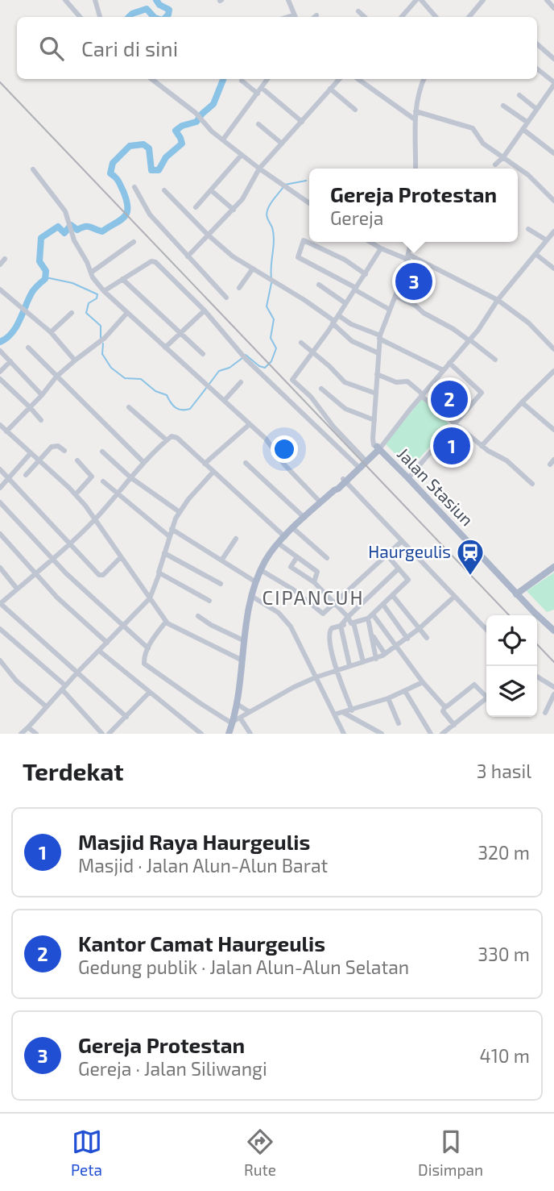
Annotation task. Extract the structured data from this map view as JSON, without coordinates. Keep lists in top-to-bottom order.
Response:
{
  "streets": {
    "main road": ["Jalan Stasiun"]
  },
  "districts": ["CIPANCUH"],
  "places": {
    "station": ["Haurgeulis"]
  },
  "page": {
    "search": "Cari di sini",
    "popup": ["Gereja Protestan", "Gereja"],
    "pins": ["3", "2", "1"],
    "heading": ["Terdekat", "3 hasil"],
    "list": [
      {
        "mark": "1",
        "name": "Masjid Raya Haurgeulis",
        "note": "Masjid · Jalan Alun-Alun Barat",
        "value": "320 m"
      },
      {
        "mark": "2",
        "name": "Kantor Camat Haurgeulis",
        "note": "Gedung publik · Jalan Alun-Alun Selatan",
        "value": "330 m"
      },
      {
        "mark": "3",
        "name": "Gereja Protestan",
        "note": "Gereja · Jalan Siliwangi",
        "value": "410 m"
      }
    ],
    "nav": ["Peta", "Rute", "Disimpan"]
  }
}
